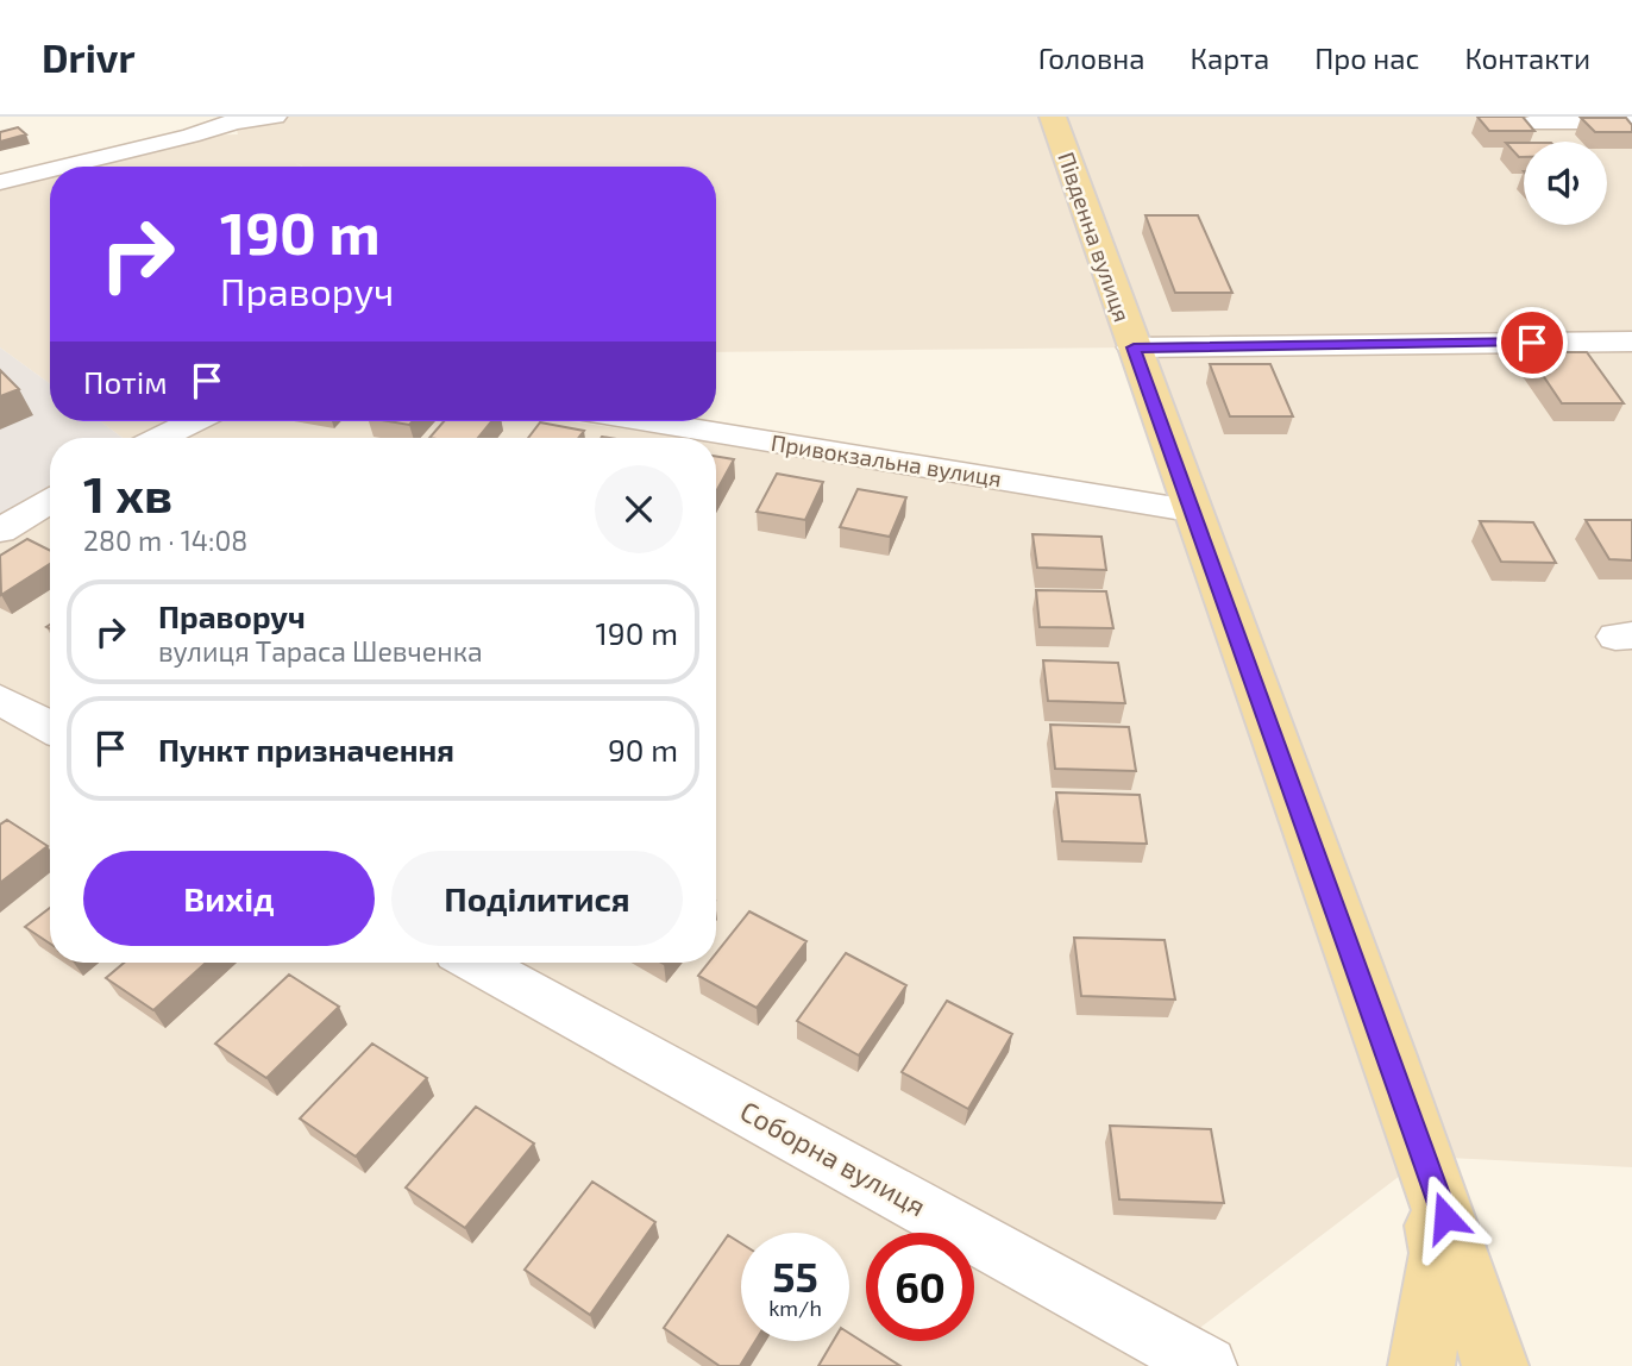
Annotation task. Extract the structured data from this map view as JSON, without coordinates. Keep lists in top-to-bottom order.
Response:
{
  "streets": {
    "main road": ["Південна вулиця"],
    "street": ["Привокзальна вулиця", "Соборна вулиця"]
  },
  "crossings": [
    ["Південна вулиця", "Привокзальна вулиця"]
  ],
  "page": {
    "header": "Drivr",
    "nav": [
      "Головна",
      "Карта",
      "Про нас",
      "Контакти"
    ],
    "turn": ["190 m", "Праворуч"],
    "then": "Потім",
    "heading": ["1 хв", "280 m · 14:08"],
    "list": [
      {
        "name": "Праворуч",
        "note": "вулиця Тараса Шевченка",
        "value": "190 m"
      },
      {
        "name": "Пункт призначення",
        "value": "90 m"
      }
    ],
    "buttons": ["Вихід", "Поділитися"],
    "speed": "55 km/h",
    "limit": "60"
  }
}
